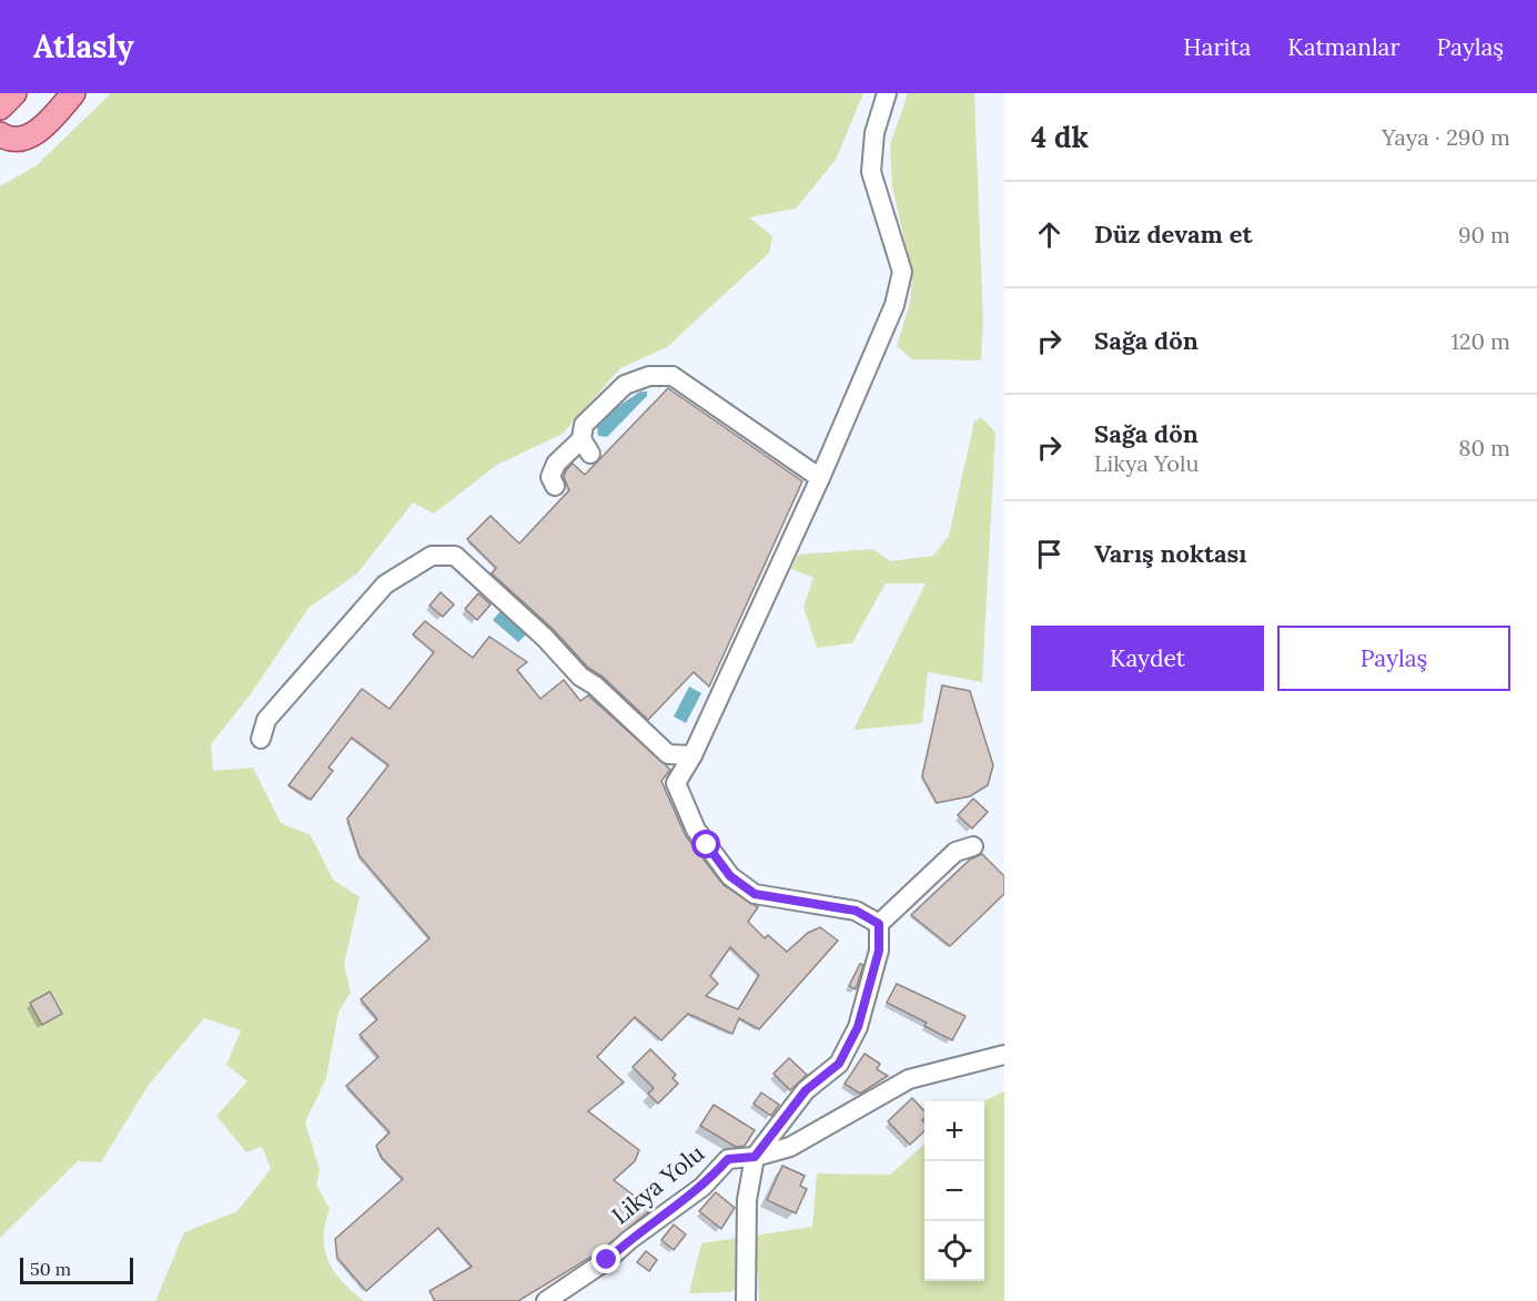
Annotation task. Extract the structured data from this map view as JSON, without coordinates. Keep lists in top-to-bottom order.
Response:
{
  "streets": {
    "street": ["Likya Yolu"]
  },
  "scale_bar": "50 m",
  "page": {
    "header": "Atlasly",
    "nav": ["Harita", "Katmanlar", "Paylaş"],
    "heading": ["4 dk", "Yaya · 290 m"],
    "list": [
      ["Düz devam et", "90 m"],
      ["Sağa dön", "120 m"],
      ["Sağa dön", "Likya Yolu", "80 m"],
      "Varış noktası"
    ],
    "buttons": ["Kaydet", "Paylaş"],
    "map_buttons": ["+", "−"],
    "scale": "50 m"
  }
}
